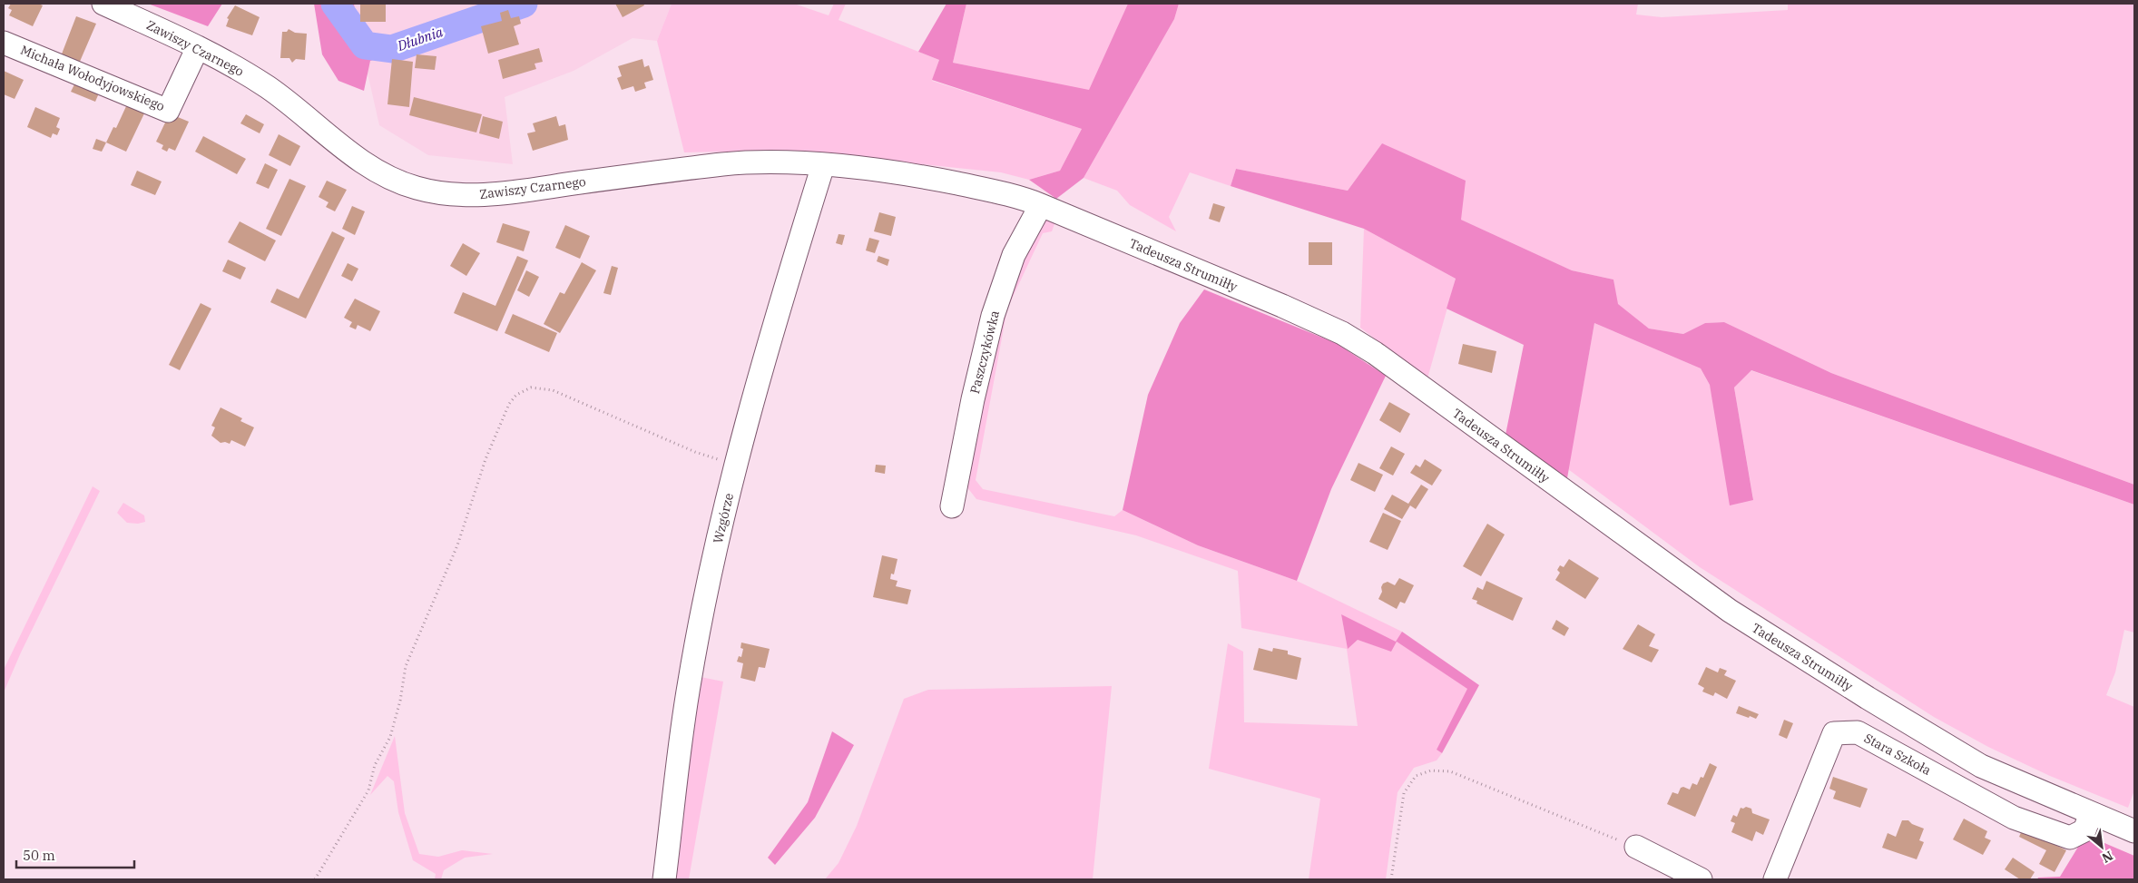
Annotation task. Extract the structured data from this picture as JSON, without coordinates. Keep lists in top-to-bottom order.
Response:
{
  "streets": {
    "street": [
      "Zawiszy Czarnego",
      "Michała Wołodyjowskiego",
      "Tadeusza Strumiłły",
      "Paszczykówka",
      "Wzgórze",
      "Stara Szkoła"
    ]
  },
  "crossings": [
    ["Zawiszy Czarnego", "Michała Wołodyjowskiego"],
    ["Zawiszy Czarnego", "Tadeusza Strumiłły"],
    ["Zawiszy Czarnego", "Wzgórze"],
    ["Tadeusza Strumiłły", "Paszczykówka"],
    ["Tadeusza Strumiłły", "Wzgórze"],
    ["Tadeusza Strumiłły", "Stara Szkoła"]
  ],
  "water": ["Dłubnia"],
  "scale_bar": "50 m",
  "north": "bottom right"
}
